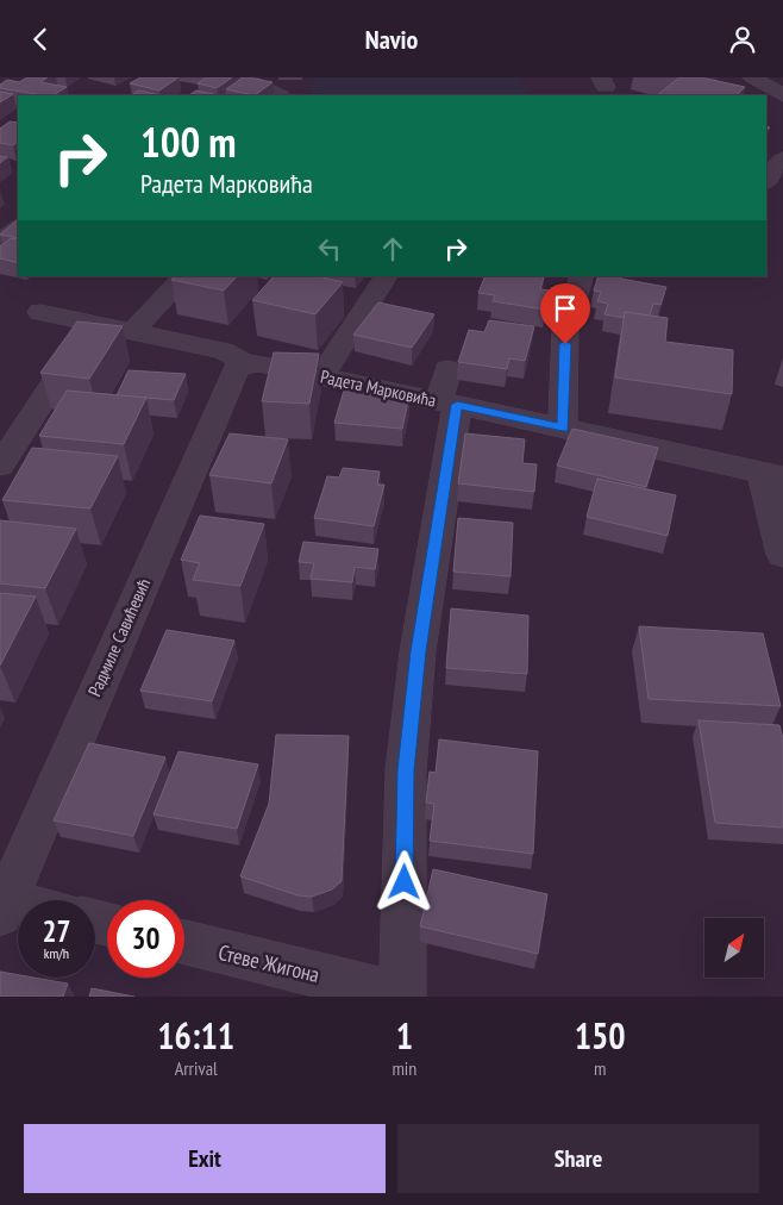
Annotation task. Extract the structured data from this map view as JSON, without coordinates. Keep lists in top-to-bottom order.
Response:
{
  "streets": {
    "street": ["Радета Марковића", "Радмиле Савићевић", "Стеве Жигона"]
  },
  "crossings": [
    ["Радета Марковића", "Радмиле Савићевић"],
    ["Радета Марковића", "Стеве Жигона"]
  ],
  "north": "top right",
  "page": {
    "header": "Navio",
    "turn": ["100 m", "Радета Марковића"],
    "speed": "27 km/h",
    "limit": "30",
    "eta": [
      "16:11",
      "Arrival",
      "1",
      "min",
      "150",
      "m"
    ],
    "buttons": ["Exit", "Share"]
  }
}
